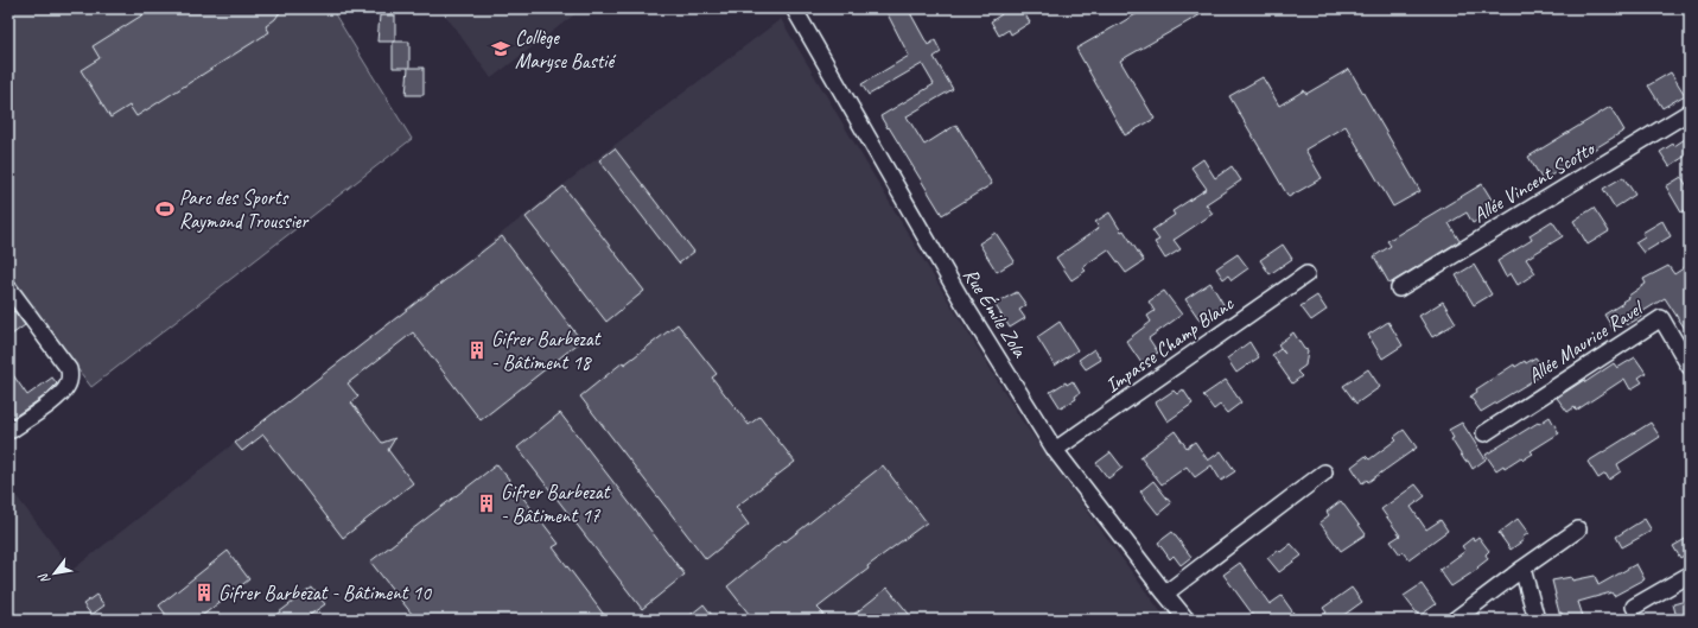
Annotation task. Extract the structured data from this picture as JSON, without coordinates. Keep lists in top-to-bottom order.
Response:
{
  "streets": {
    "street": [
      "Allée Vincent Scotto",
      "Rue Émile Zola",
      "Allée Maurice Ravel",
      "Impasse Champ Blanc"
    ]
  },
  "crossings": [
    ["Rue Émile Zola", "Impasse Champ Blanc"]
  ],
  "places": {
    "school or university": ["Collège Maryse Bastié"],
    "sports": ["Parc des Sports Raymond Troussier"],
    "building": ["Gifrer Barbezat - Bâtiment 18", "Gifrer Barbezat - Bâtiment 17", "Gifrer Barbezat - Bâtiment 10"]
  },
  "north": "bottom left"
}
